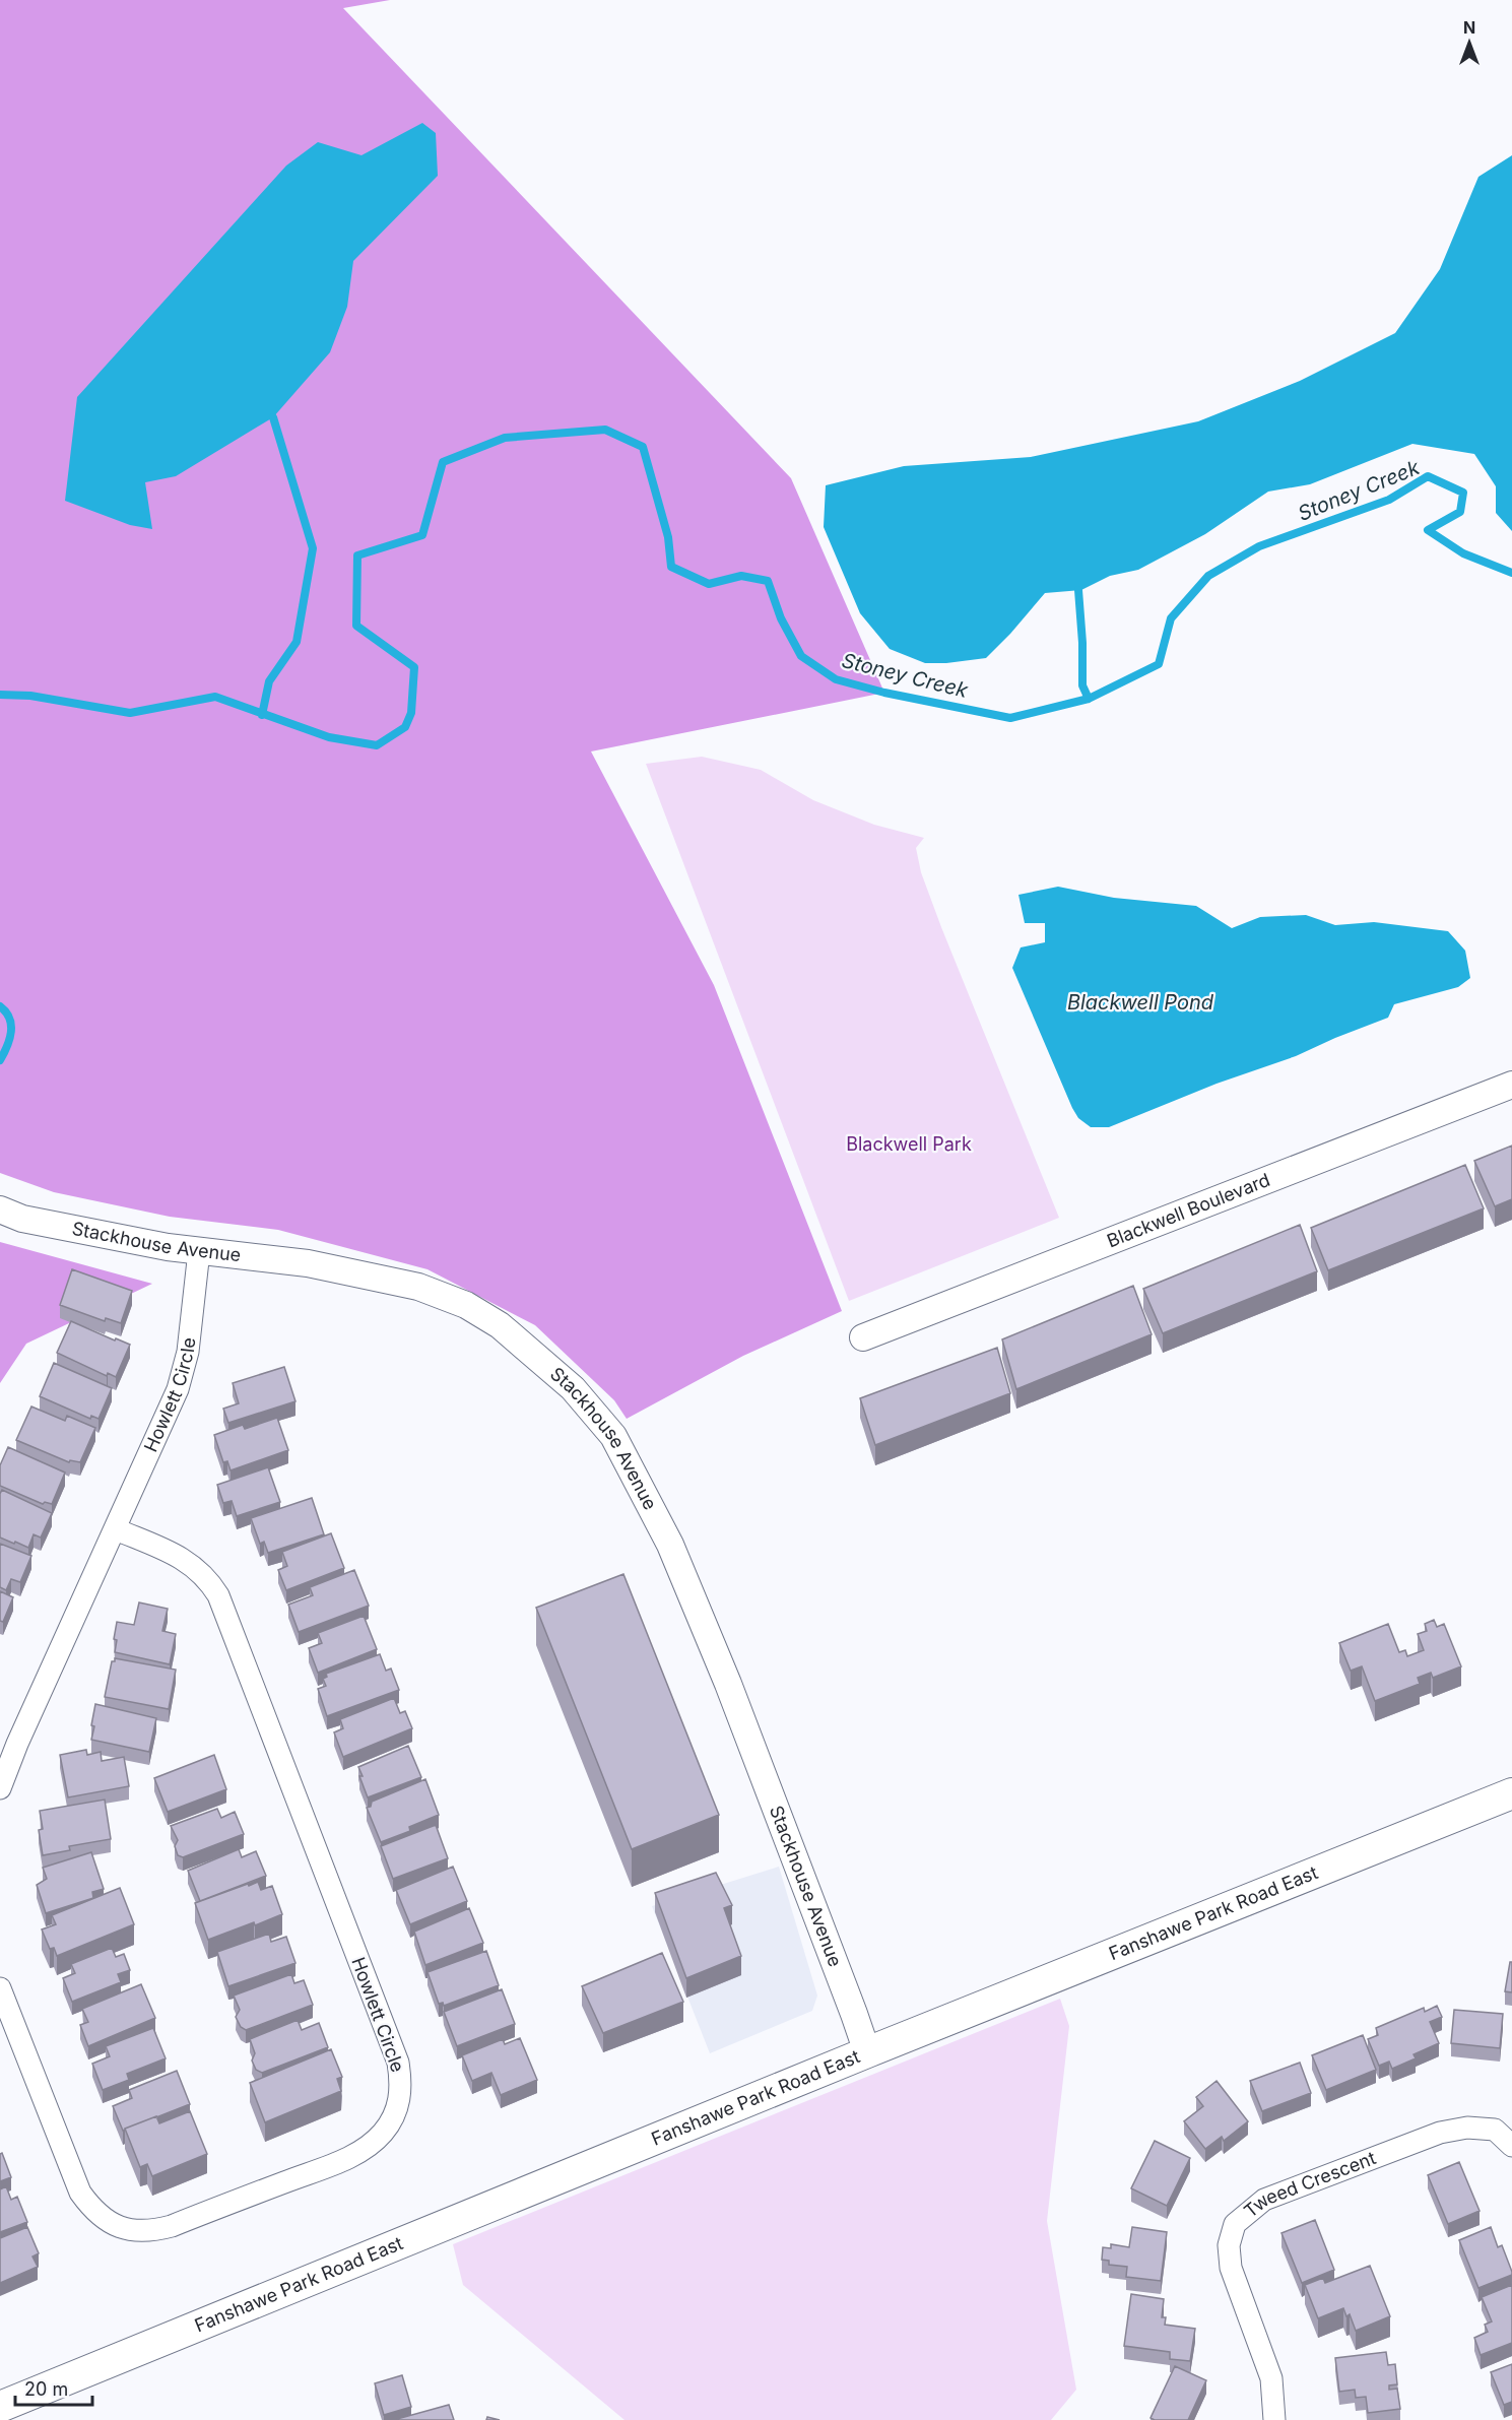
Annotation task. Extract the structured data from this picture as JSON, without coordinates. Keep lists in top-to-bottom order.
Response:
{
  "streets": {
    "main road": ["Fanshawe Park Road East"],
    "street": [
      "Blackwell Boulevard",
      "Stackhouse Avenue",
      "Howlett Circle",
      "Tweed Crescent"
    ]
  },
  "crossings": [
    ["Stackhouse Avenue", "Howlett Circle"],
    ["Stackhouse Avenue", "Fanshawe Park Road East"]
  ],
  "water": ["Stoney Creek", "Blackwell Pond"],
  "parks": ["Blackwell Park"],
  "scale_bar": "20 m",
  "north": "top"
}
